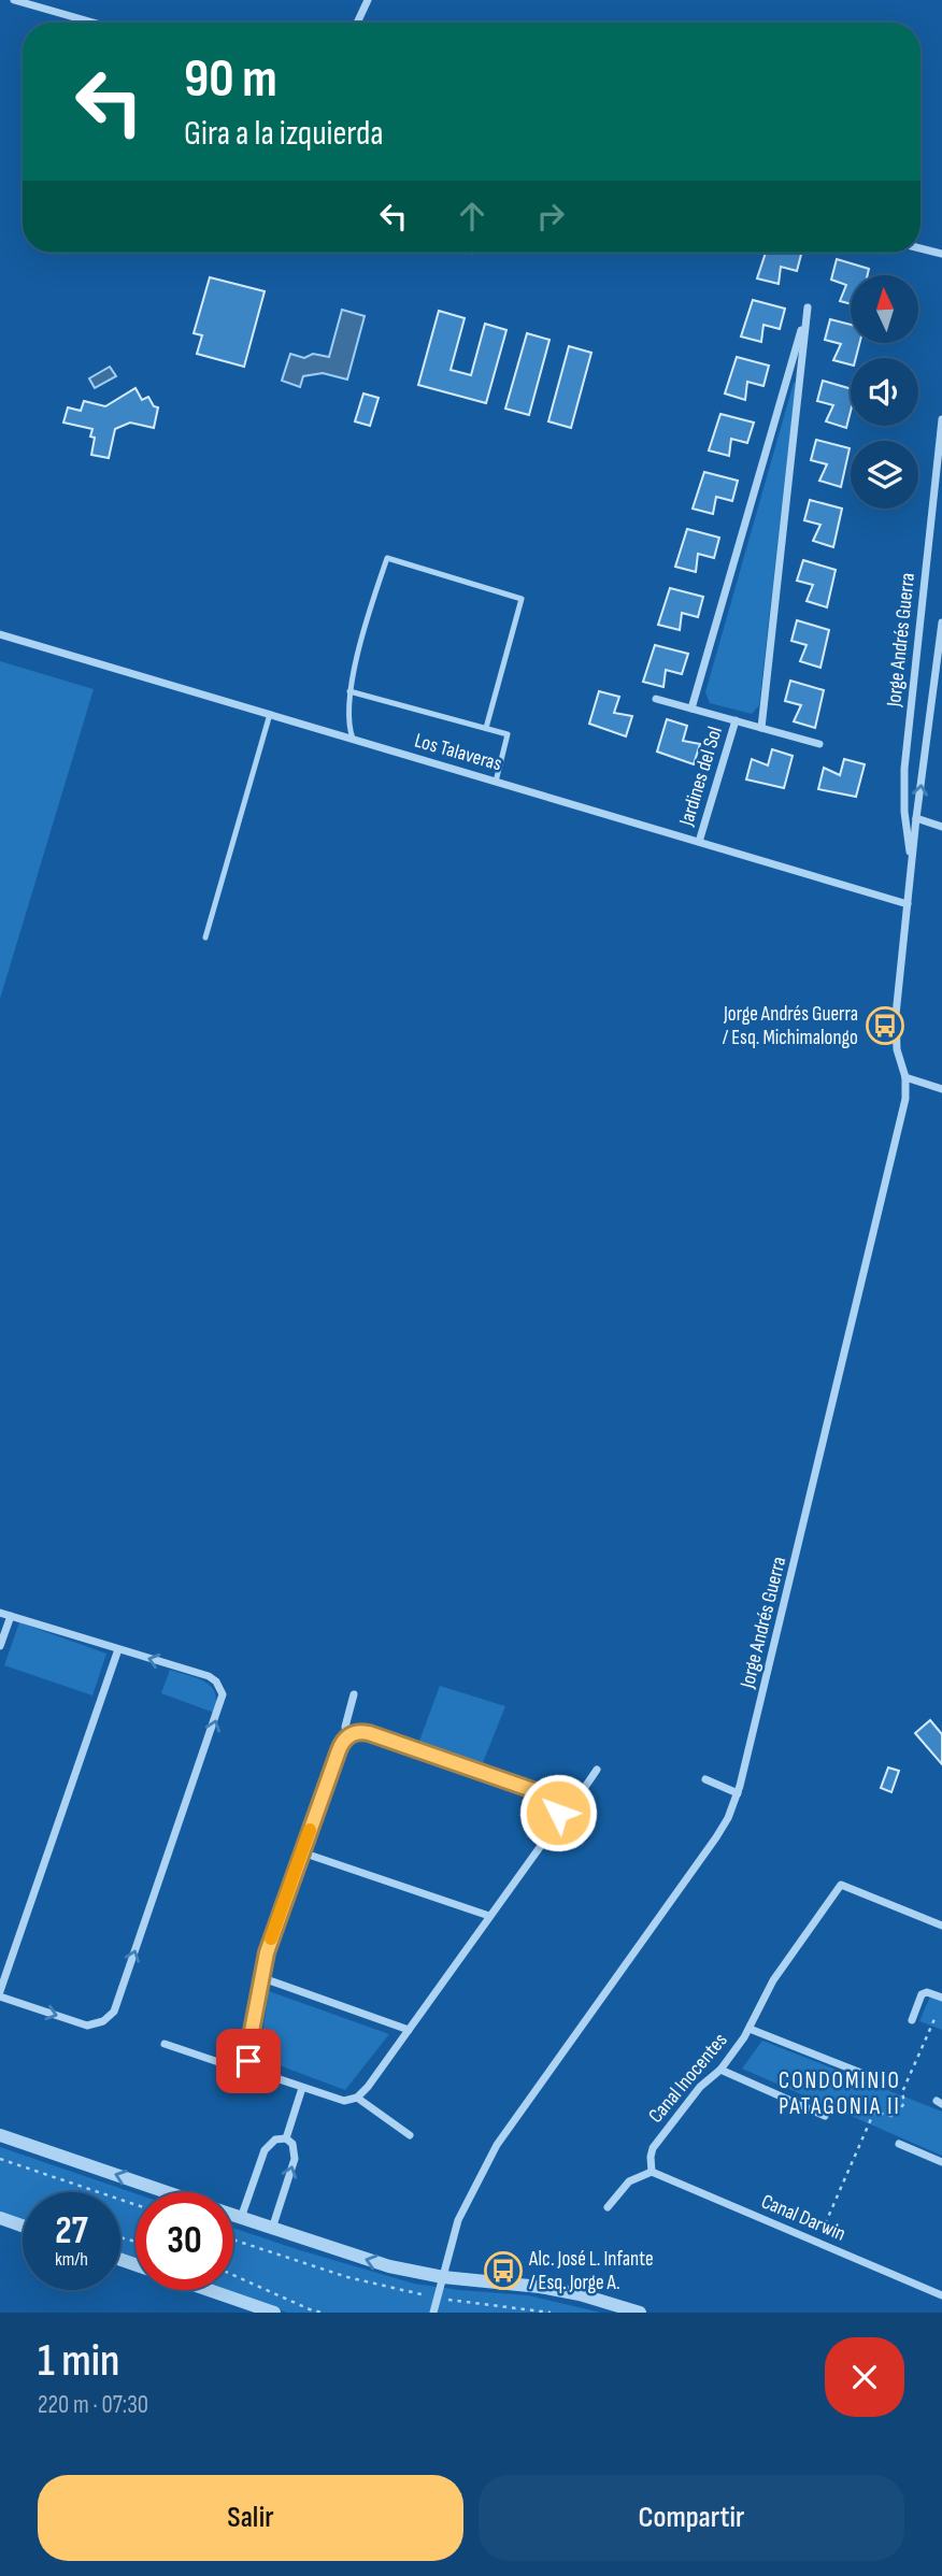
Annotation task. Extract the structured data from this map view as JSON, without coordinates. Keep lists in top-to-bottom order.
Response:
{
  "streets": {
    "street": [
      "Jorge Andrés Guerra",
      "Los Talaveras",
      "Jardines del Sol",
      "Canal Inocentes",
      "Canal Darwin"
    ]
  },
  "crossings": [
    ["Jorge Andrés Guerra", "Los Talaveras"],
    ["Los Talaveras", "Jardines del Sol"],
    ["Canal Inocentes", "Canal Darwin"]
  ],
  "districts": ["CONDOMINIO PATAGONIA II"],
  "places": {
    "bus stop": ["Jorge Andrés Guerra / Esq. Michimalongo", "Alc. José L. Infante / Esq. Jorge A."]
  },
  "north": "top",
  "page": {
    "turn": ["90 m", "Gira a la izquierda"],
    "speed": "27 km/h",
    "limit": "30",
    "heading": ["1 min", "220 m · 07:30"],
    "buttons": ["Salir", "Compartir"]
  }
}
